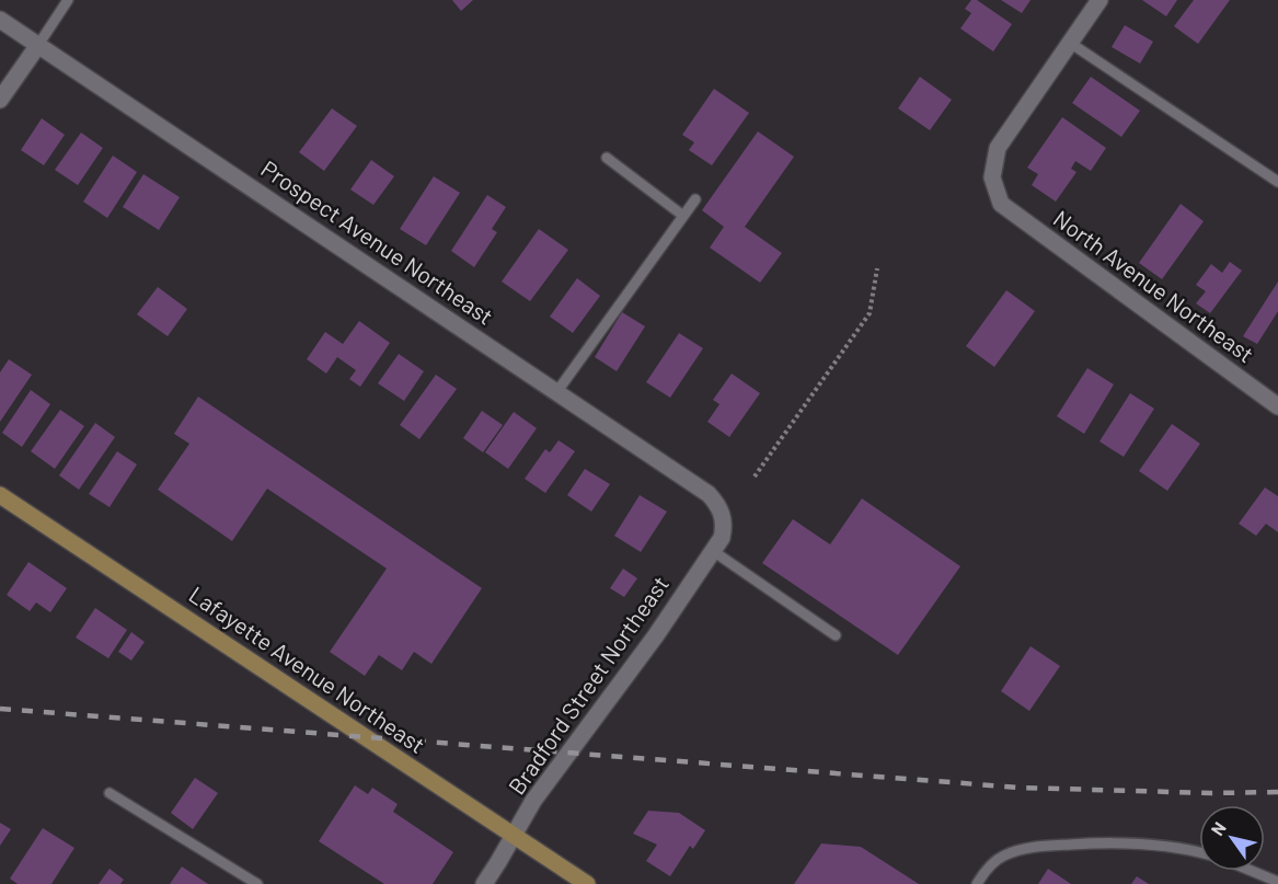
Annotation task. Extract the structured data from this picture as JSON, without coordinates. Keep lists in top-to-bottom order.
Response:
{
  "streets": {
    "street": [
      "Prospect Avenue Northeast",
      "North Avenue Northeast",
      "Lafayette Avenue Northeast",
      "Bradford Street Northeast"
    ]
  },
  "crossings": [
    ["Prospect Avenue Northeast", "Bradford Street Northeast"],
    ["Lafayette Avenue Northeast", "Bradford Street Northeast"]
  ],
  "north": "top left"
}
